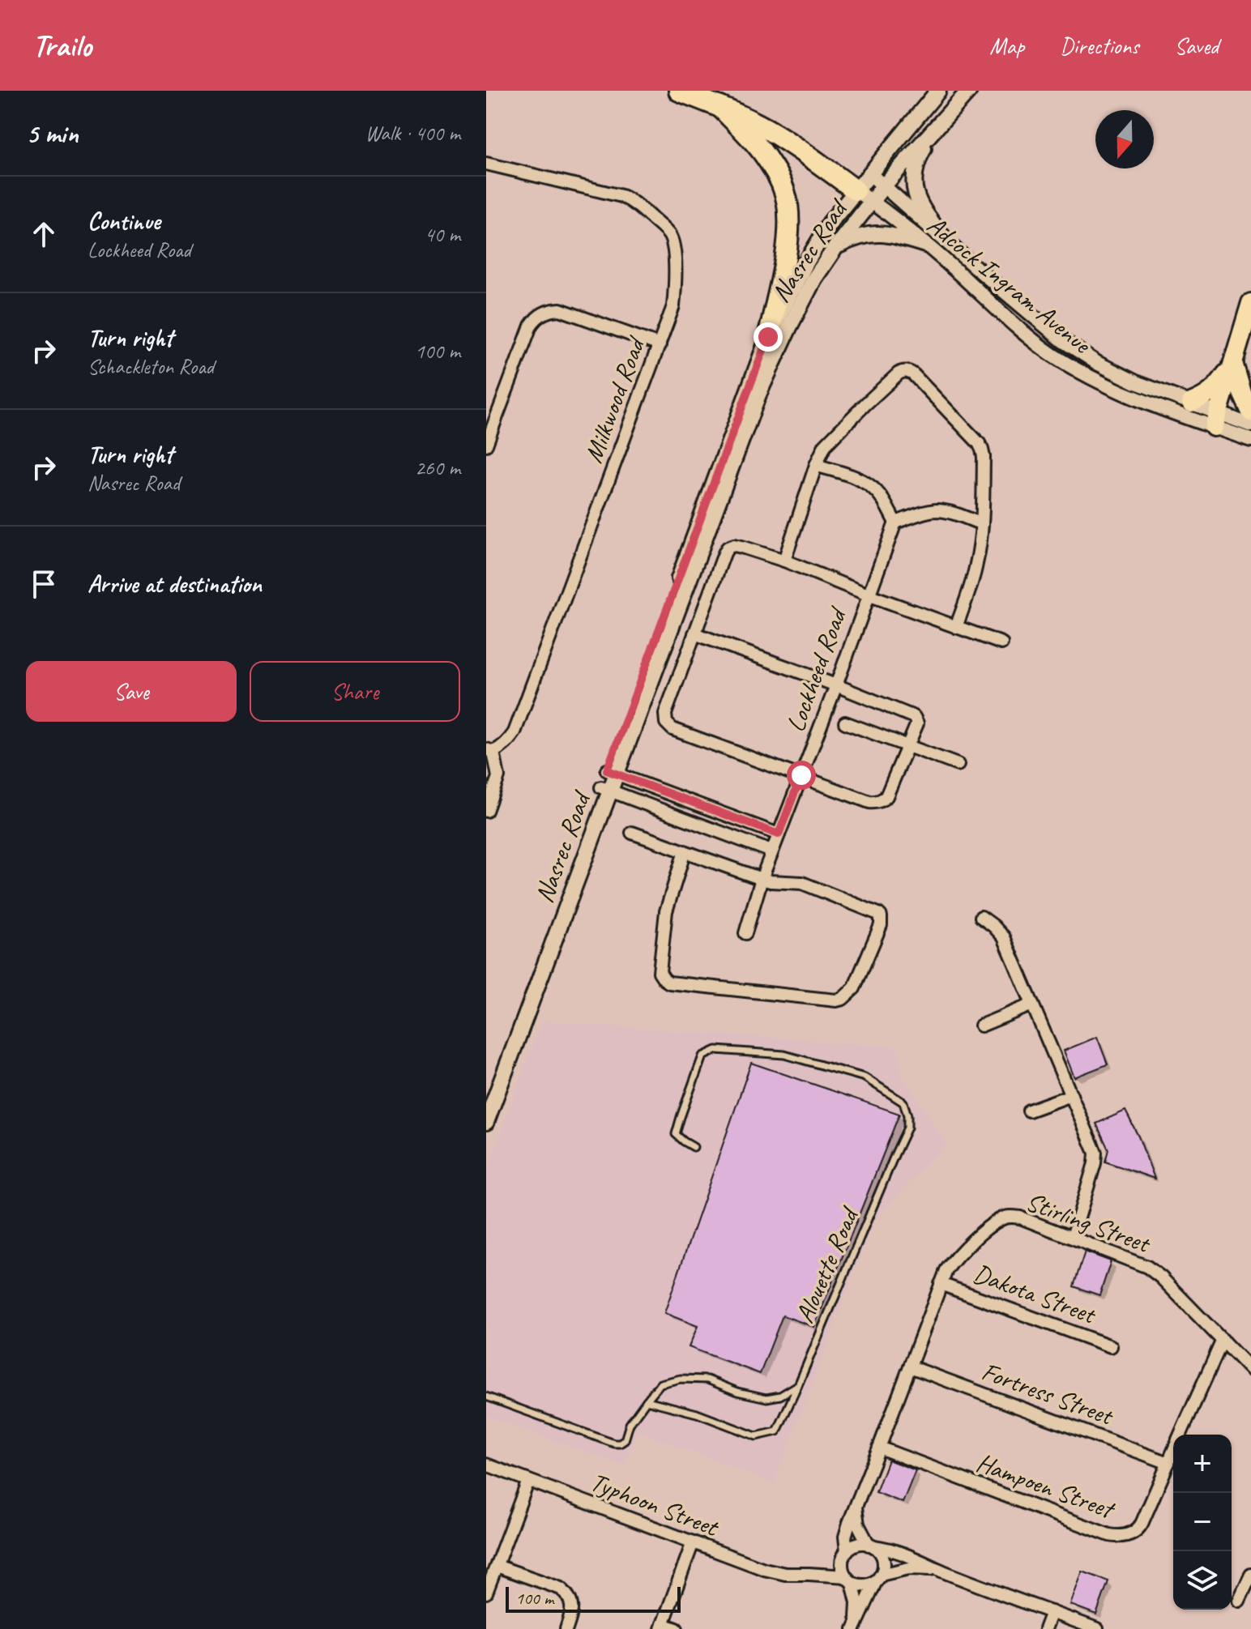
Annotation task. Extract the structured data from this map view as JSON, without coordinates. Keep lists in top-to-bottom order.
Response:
{
  "streets": {
    "main road": ["Nasrec Road"],
    "street": [
      "Adcock Ingram Avenue",
      "Milkwood Road",
      "Lockheed Road",
      "Stirling Street",
      "Dakota Street",
      "Fortress Street",
      "Hampoen Street",
      "Typhoon Street"
    ],
    "lane": ["Alouette Road"]
  },
  "crossings": [
    ["Nasrec Road", "Adcock Ingram Avenue"],
    ["Stirling Street", "Dakota Street"],
    ["Stirling Street", "Fortress Street"],
    ["Stirling Street", "Hampoen Street"],
    ["Stirling Street", "Typhoon Street"],
    ["Fortress Street", "Hampoen Street"]
  ],
  "scale_bar": "100 m",
  "north": "bottom",
  "page": {
    "header": "Trailo",
    "nav": ["Map", "Directions", "Saved"],
    "heading": ["5 min", "Walk · 400 m"],
    "list": [
      ["Continue", "Lockheed Road", "40 m"],
      ["Turn right", "Schackleton Road", "100 m"],
      ["Turn right", "Nasrec Road", "260 m"],
      "Arrive at destination"
    ],
    "buttons": ["Save", "Share"],
    "map_buttons": ["+", "−"],
    "scale": "100 m"
  }
}
